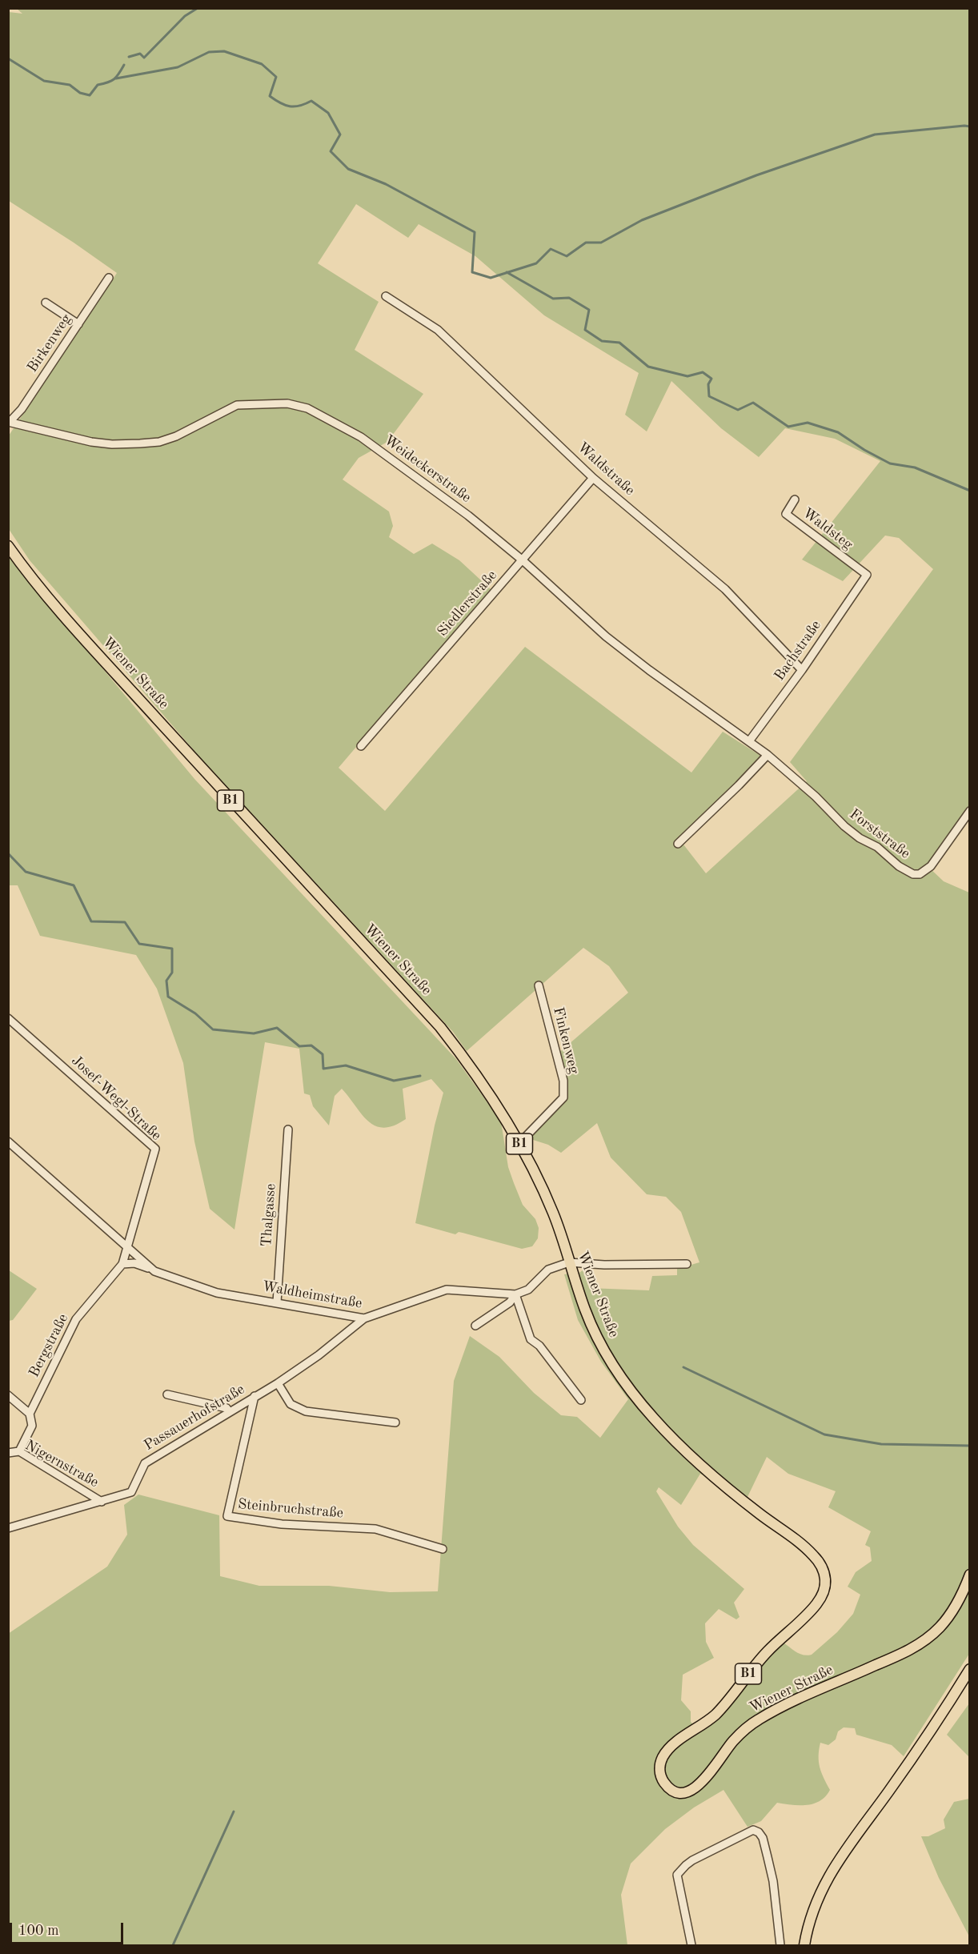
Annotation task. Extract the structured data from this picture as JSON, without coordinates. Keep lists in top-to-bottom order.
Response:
{
  "streets": {
    "main road": ["Wiener Straße", "B1"],
    "street": [
      "Birkenweg",
      "Weideckerstraße",
      "Waldstraße",
      "Waldsteg",
      "Siedlerstraße",
      "Bachstraße",
      "Forststraße",
      "Finkenweg",
      "Josef-Wegl-Straße",
      "Thalgasse",
      "Waldheimstraße",
      "Bergstraße",
      "Passauerhofstraße",
      "Nigernstraße",
      "Steinbruchstraße"
    ]
  },
  "crossings": [
    ["Birkenweg", "Weideckerstraße"],
    ["Weideckerstraße", "Siedlerstraße"],
    ["Weideckerstraße", "Bachstraße"],
    ["Weideckerstraße", "Forststraße"],
    ["Waldstraße", "Siedlerstraße"],
    ["Waldstraße", "Bachstraße"],
    ["Waldsteg", "Bachstraße"],
    ["Wiener Straße", "Finkenweg"],
    ["Josef-Wegl-Straße", "Waldheimstraße"],
    ["Josef-Wegl-Straße", "Bergstraße"],
    ["Thalgasse", "Waldheimstraße"],
    ["Waldheimstraße", "Bergstraße"],
    ["Waldheimstraße", "Passauerhofstraße"],
    ["Bergstraße", "Nigernstraße"],
    ["Passauerhofstraße", "Nigernstraße"],
    ["Passauerhofstraße", "Steinbruchstraße"]
  ],
  "scale_bar": "100 m"
}
